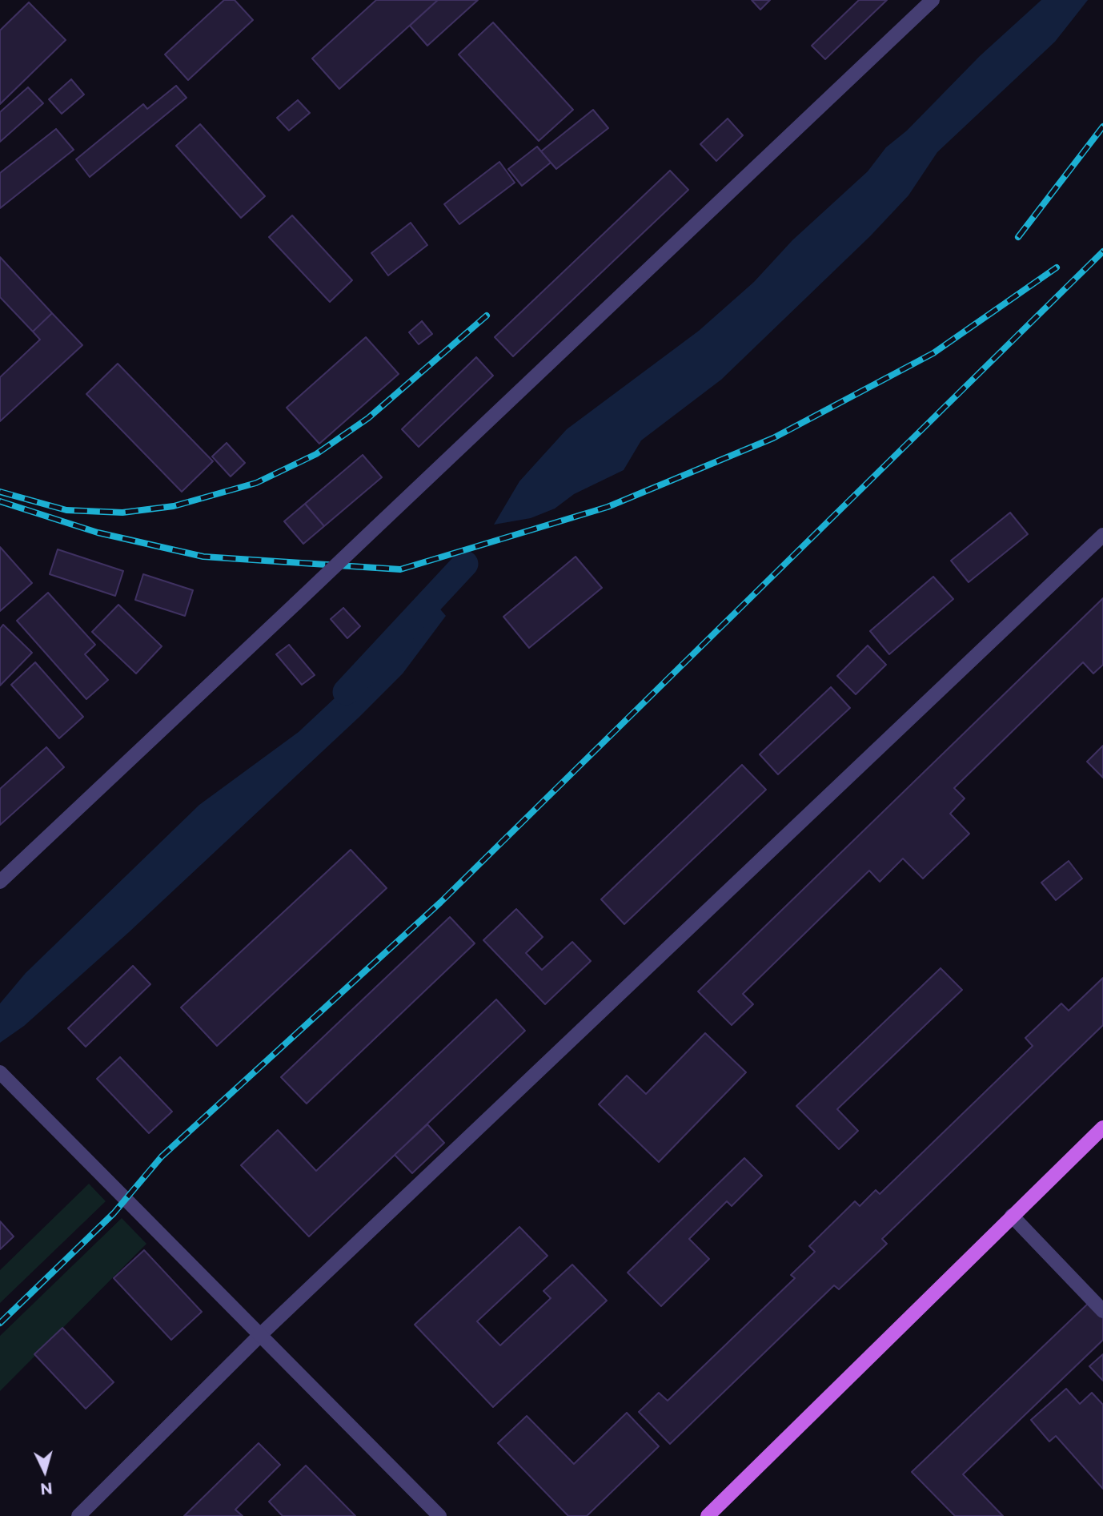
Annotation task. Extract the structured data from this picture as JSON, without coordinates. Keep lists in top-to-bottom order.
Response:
{
  "north": "bottom"
}
